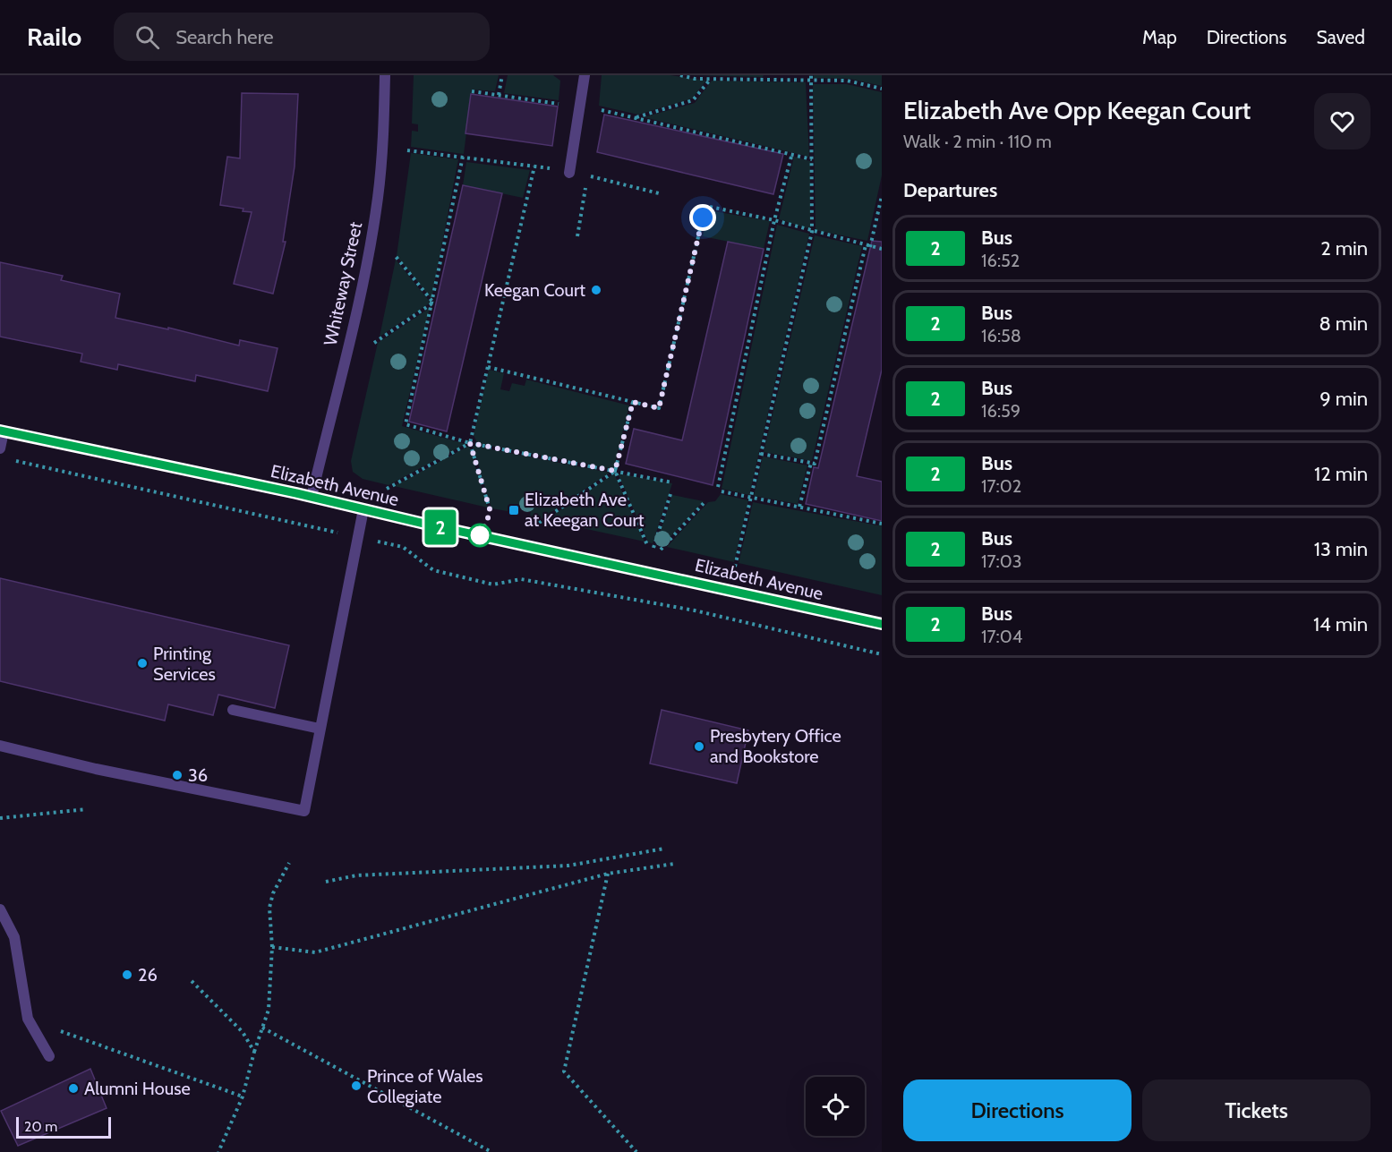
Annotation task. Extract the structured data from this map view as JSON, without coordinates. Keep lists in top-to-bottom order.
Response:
{
  "streets": {
    "main road": ["Elizabeth Avenue"],
    "street": ["Whiteway Street"]
  },
  "crossings": [
    ["Whiteway Street", "Elizabeth Avenue"]
  ],
  "places": {
    "other": [
      "Keegan Court",
      "Printing Services",
      "Presbytery Office and Bookstore",
      "36",
      "26",
      "Prince of Wales Collegiate",
      "Alumni House"
    ],
    "transit": ["Elizabeth Ave at Keegan Court"]
  },
  "lines": ["bus line 2"],
  "scale_bar": "20 m",
  "page": {
    "header": "Railo",
    "search": "Search here",
    "nav": ["Map", "Directions", "Saved"],
    "on_map": "2",
    "heading": [
      ["Elizabeth Ave Opp Keegan Court", "Walk · 2 min · 110 m"],
      "Departures"
    ],
    "list": [
      {
        "mark": "2",
        "name": "Bus",
        "note": "16:52",
        "value": "2 min"
      },
      {
        "mark": "2",
        "name": "Bus",
        "note": "16:58",
        "value": "8 min"
      },
      {
        "mark": "2",
        "name": "Bus",
        "note": "16:59",
        "value": "9 min"
      },
      {
        "mark": "2",
        "name": "Bus",
        "note": "17:02",
        "value": "12 min"
      },
      {
        "mark": "2",
        "name": "Bus",
        "note": "17:03",
        "value": "13 min"
      },
      {
        "mark": "2",
        "name": "Bus",
        "note": "17:04",
        "value": "14 min"
      }
    ],
    "buttons": ["Directions", "Tickets"],
    "scale": "20 m"
  }
}
